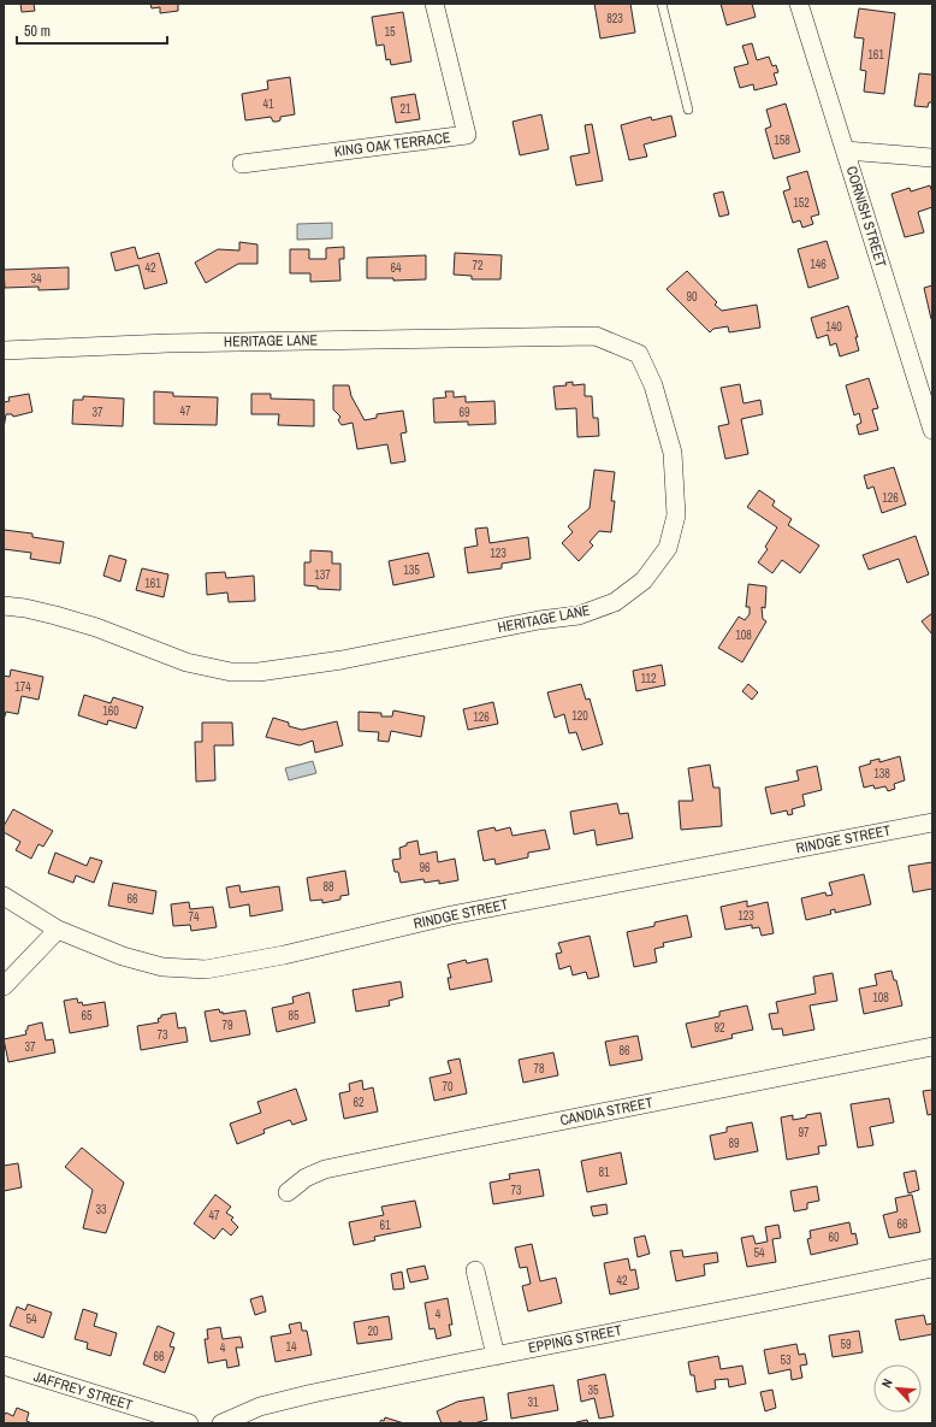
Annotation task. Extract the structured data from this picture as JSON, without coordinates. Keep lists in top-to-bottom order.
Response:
{
  "streets": {
    "street": [
      "KING OAK TERRACE",
      "CORNISH STREET",
      "HERITAGE LANE",
      "RINDGE STREET",
      "CANDIA STREET",
      "EPPING STREET",
      "JAFFREY STREET"
    ]
  },
  "house_numbers": [
    "823",
    "15",
    "161",
    "41",
    "21",
    "158",
    "152",
    "146",
    "72",
    "42",
    "64",
    "34",
    "90",
    "140",
    "47",
    "37",
    "69",
    "126",
    "123",
    "135",
    "137",
    "161",
    "108",
    "112",
    "174",
    "160",
    "120",
    "126",
    "138",
    "96",
    "88",
    "66",
    "123",
    "74",
    "108",
    "65",
    "85",
    "79",
    "92",
    "73",
    "37",
    "86",
    "78",
    "70",
    "62",
    "97",
    "89",
    "81",
    "73",
    "33",
    "47",
    "66",
    "61",
    "60",
    "54",
    "42",
    "4",
    "54",
    "20",
    "59",
    "14",
    "4",
    "66",
    "53",
    "35",
    "31"
  ],
  "scale_bar": "50 m",
  "north": "top left"
}
